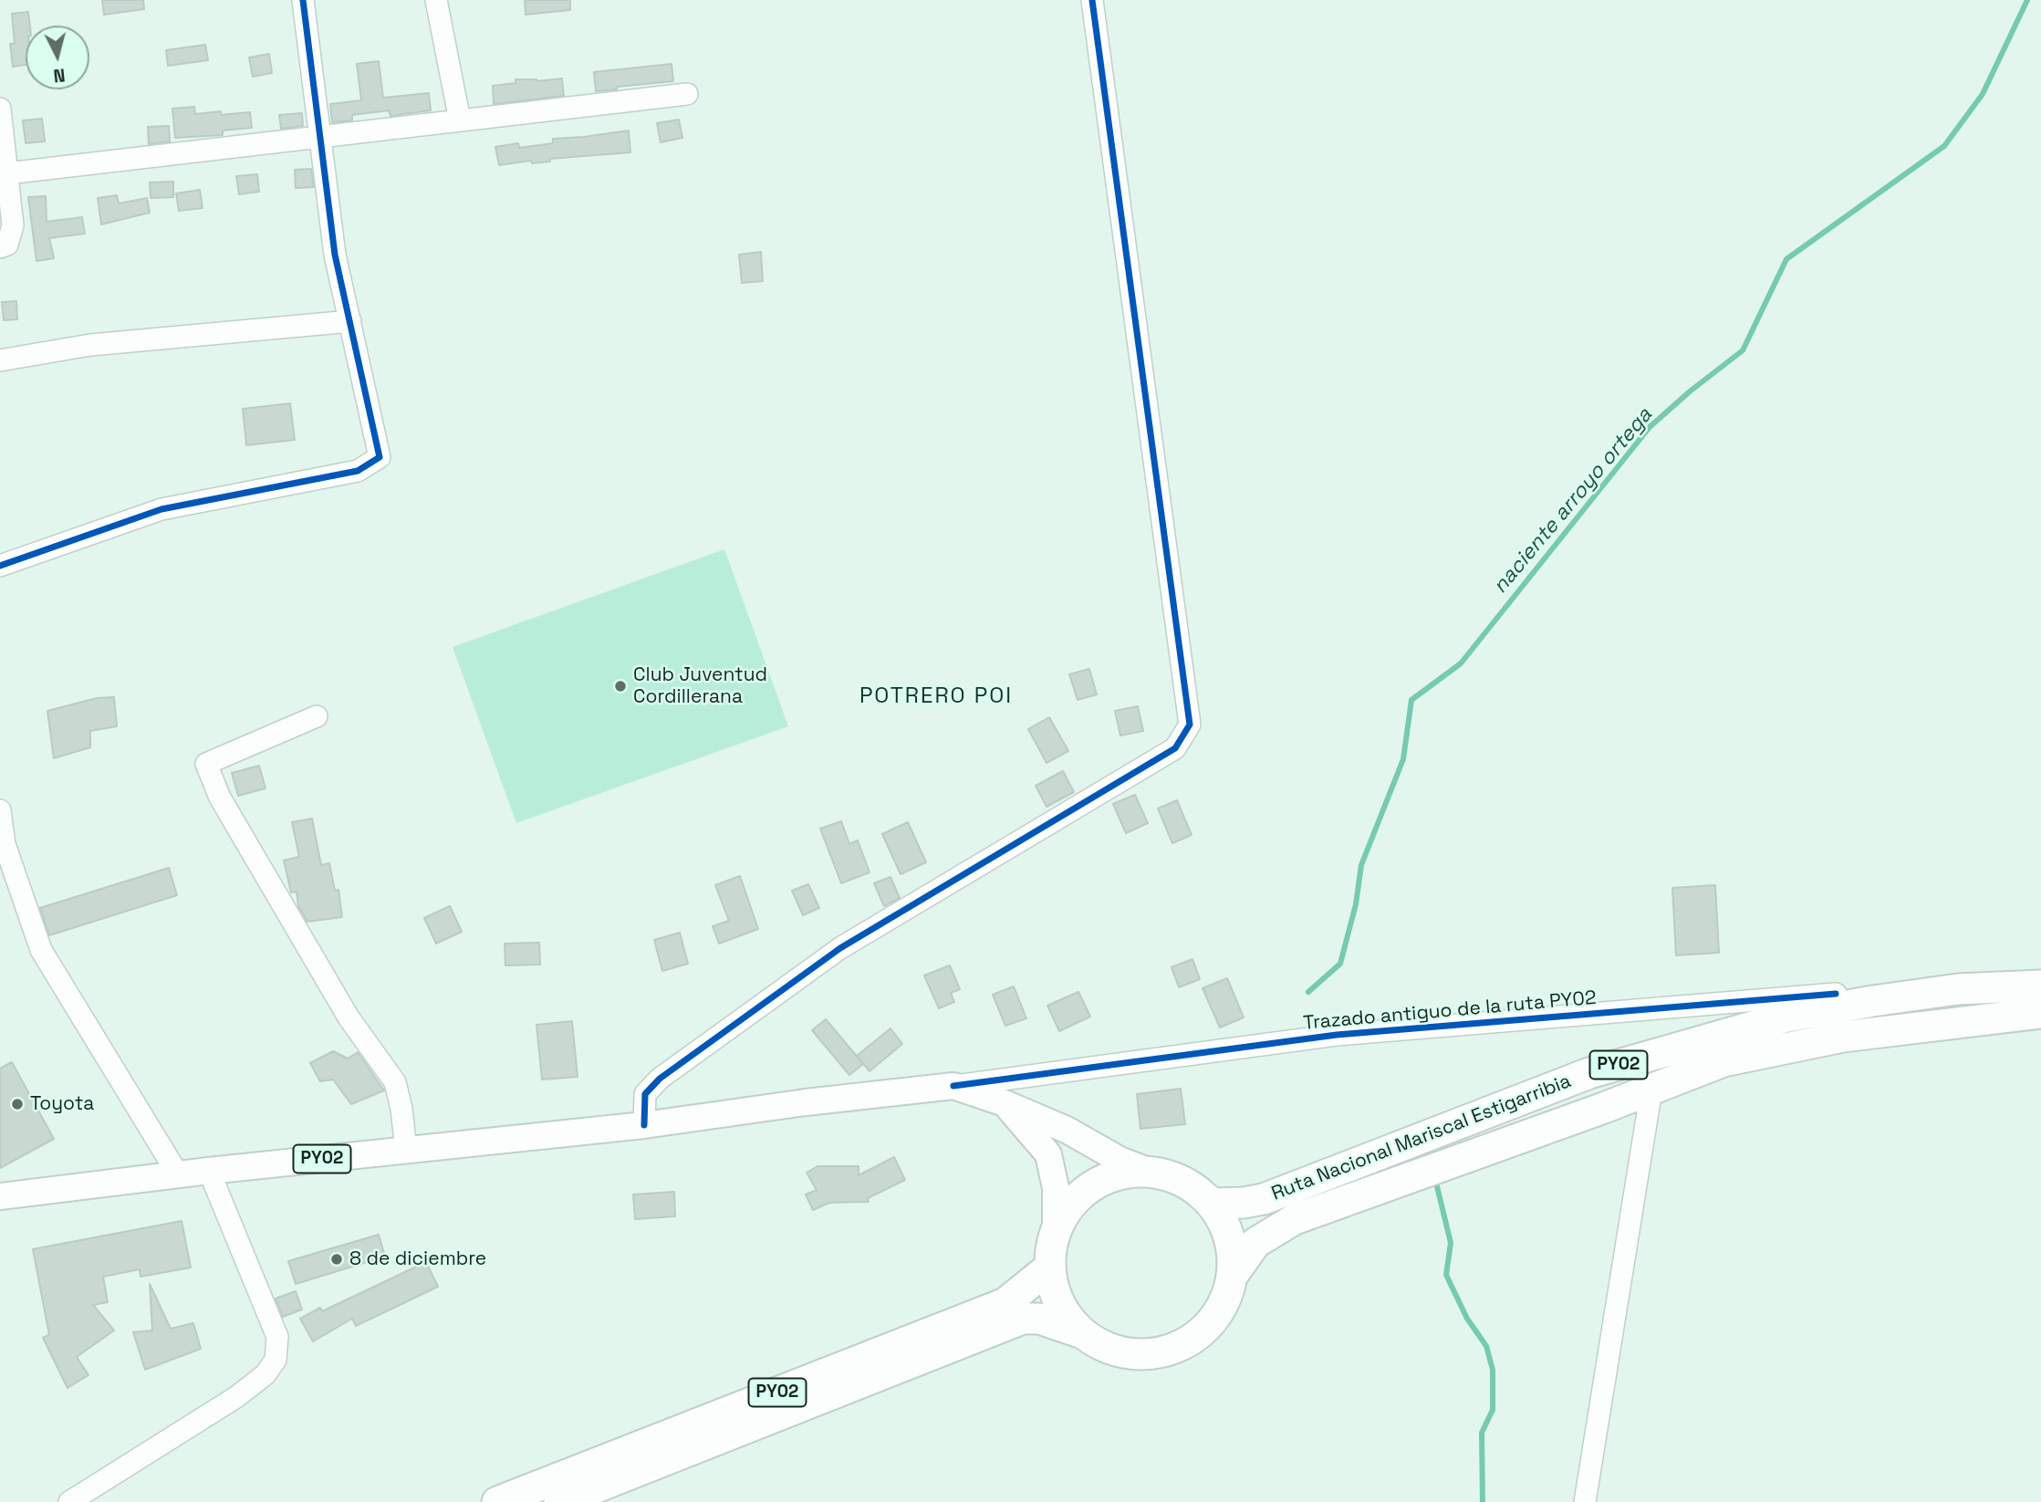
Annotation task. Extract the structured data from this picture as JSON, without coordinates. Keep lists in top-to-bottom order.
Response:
{
  "streets": {
    "highway": ["PY02", "Ruta Nacional Mariscal Estigarribia"],
    "street": ["Trazado antiguo de la ruta PY02"]
  },
  "crossings": [
    ["Trazado antiguo de la ruta PY02", "PY02"],
    ["PY02", "Ruta Nacional Mariscal Estigarribia"]
  ],
  "districts": ["POTRERO POI"],
  "water": ["naciente arroyo ortega"],
  "places": ["Club Juventud Cordillerana", "Toyota", "8 de diciembre"],
  "north": "bottom"
}
